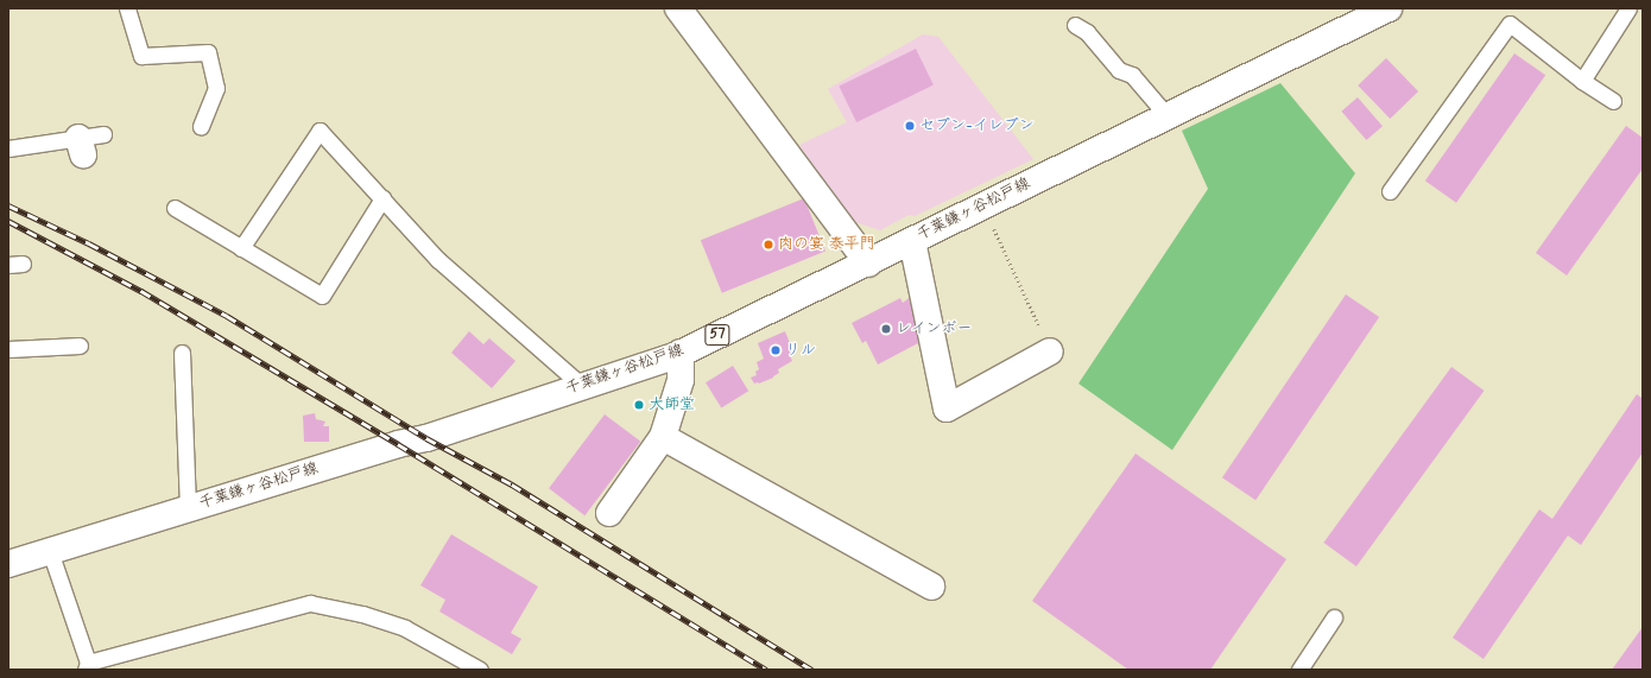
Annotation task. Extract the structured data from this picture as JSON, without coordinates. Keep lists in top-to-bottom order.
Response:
{
  "streets": {
    "main road": ["千葉鎌ヶ谷松戸線", "57"]
  },
  "places": [
    "セブン-イレブン",
    "肉の宴 泰平門",
    "レインボー",
    "リル",
    "大師堂"
  ]
}
